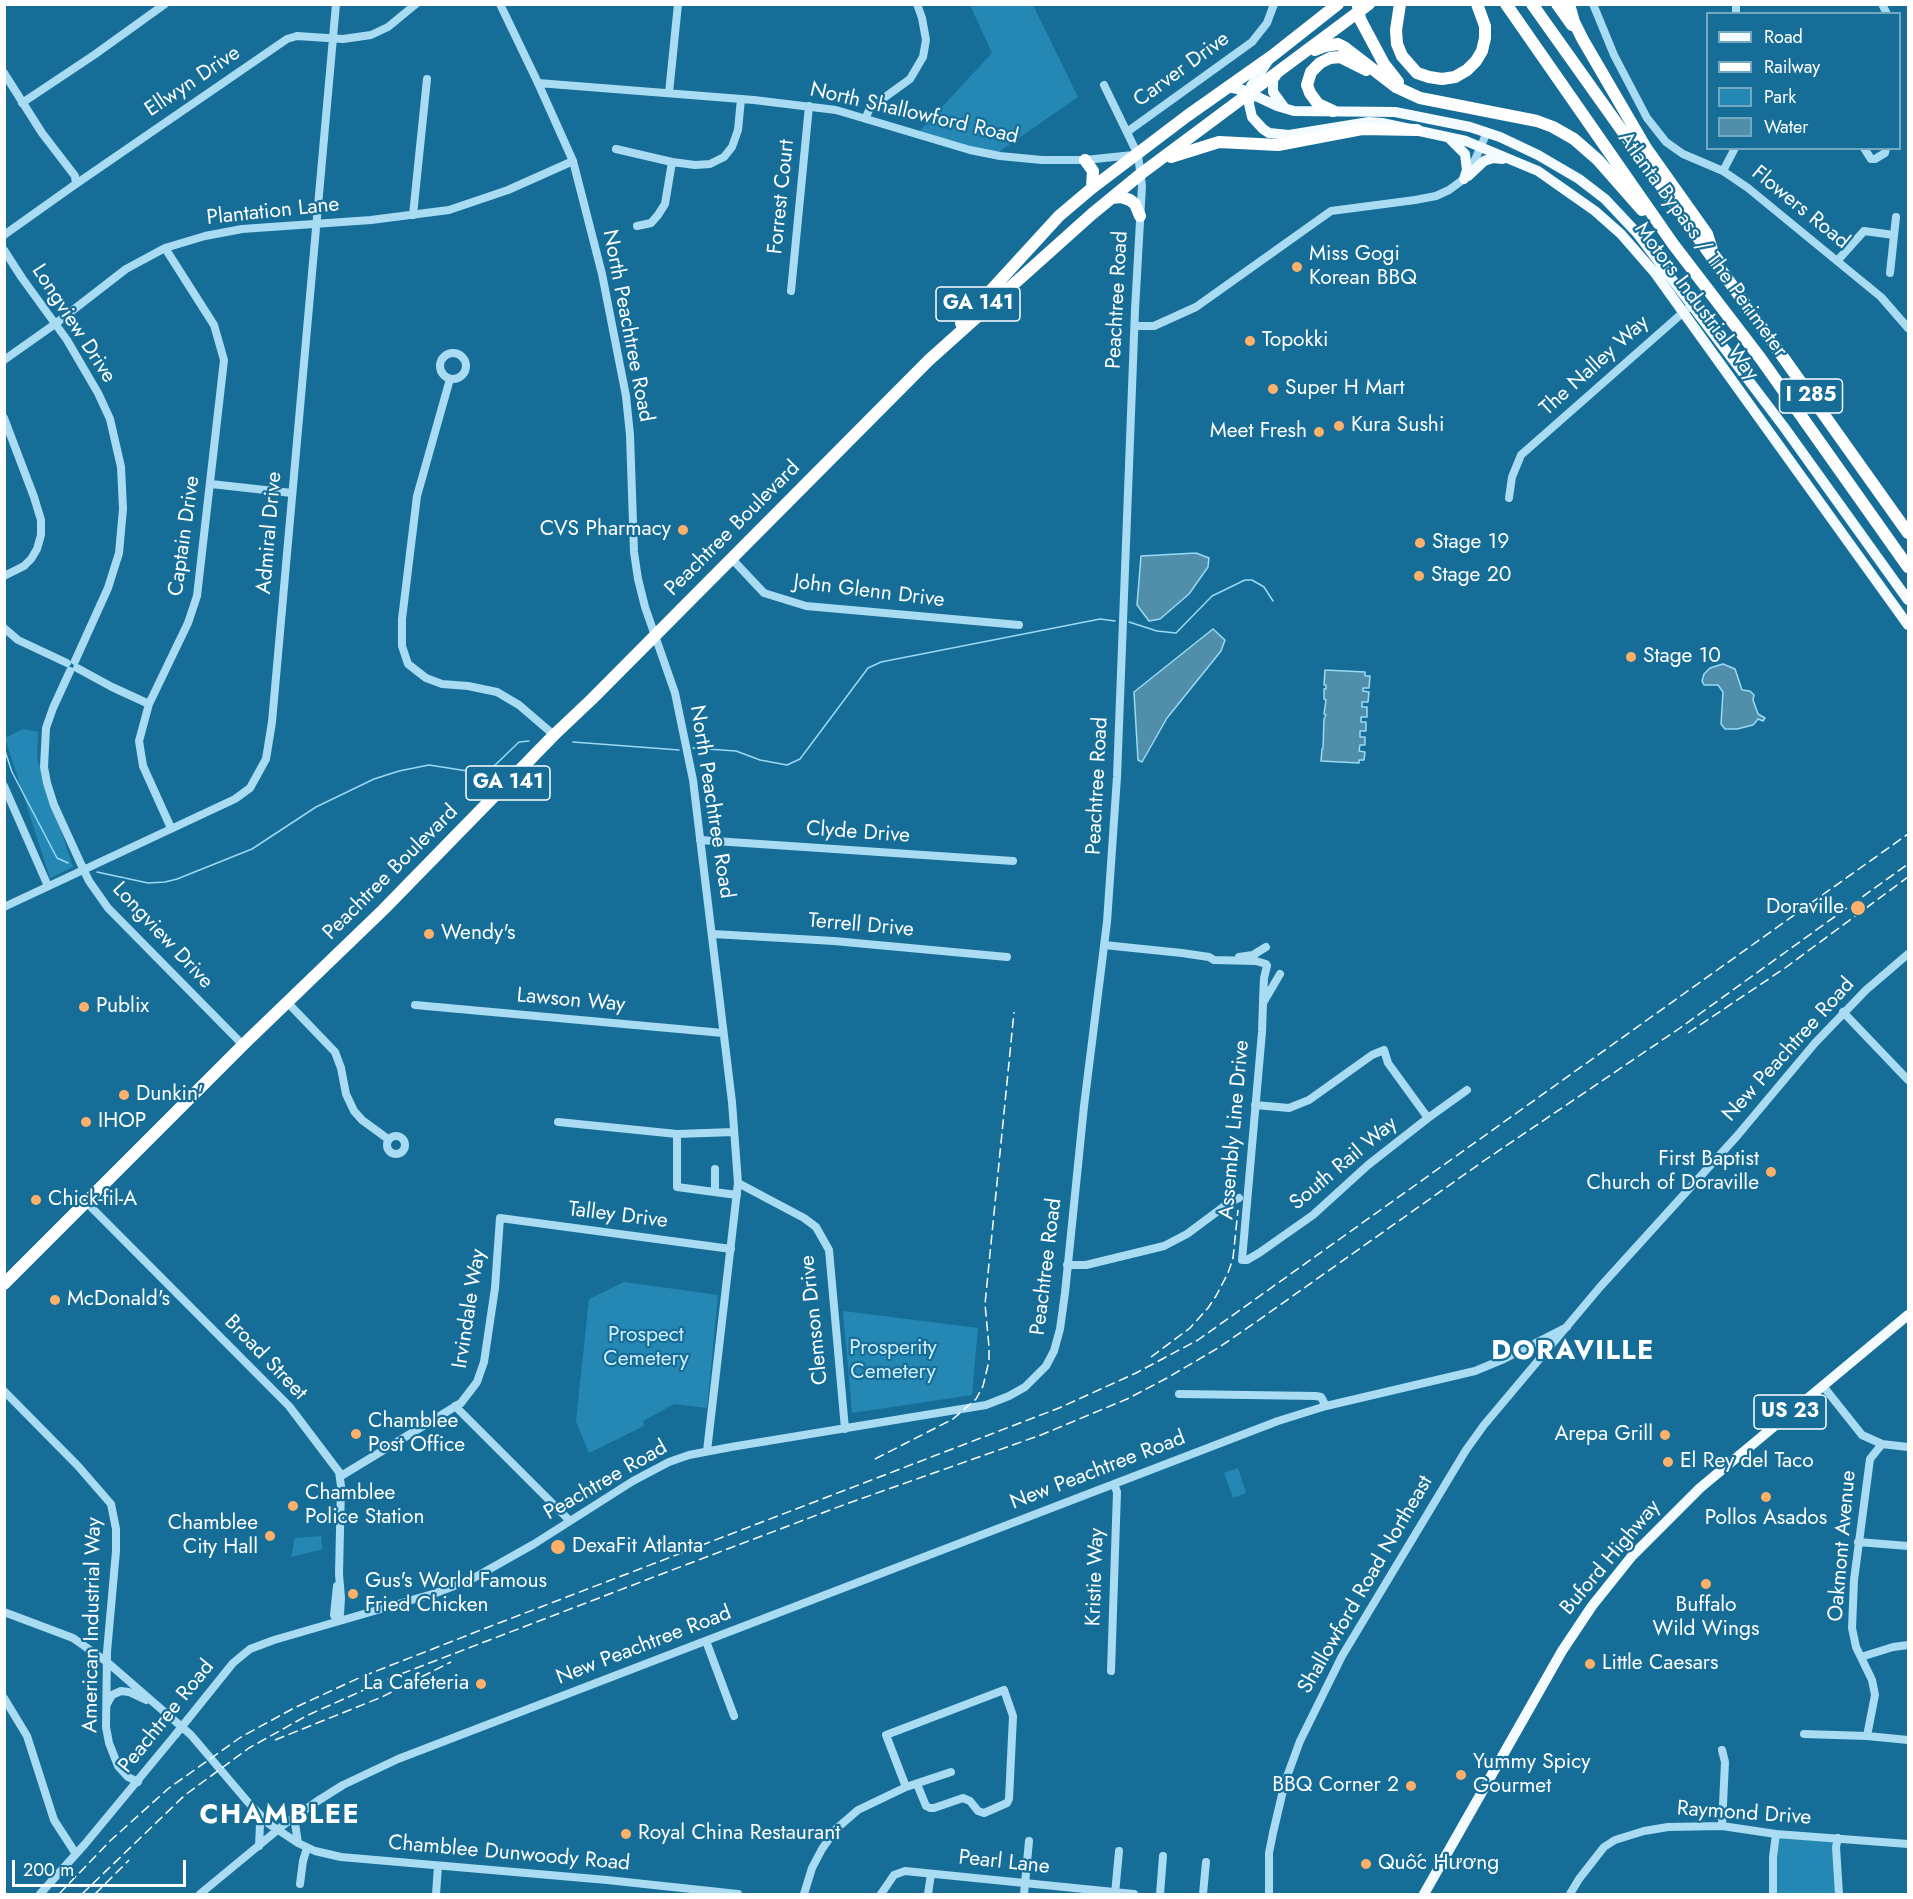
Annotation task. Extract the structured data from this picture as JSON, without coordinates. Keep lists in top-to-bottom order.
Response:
{
  "streets": {
    "highway": [
      "Atlanta Bypass / The Perimeter",
      "GA 141",
      "I 285",
      "Peachtree Boulevard"
    ],
    "main road": ["Motors Industrial Way", "US 23", "Buford Highway"],
    "street": [
      "Carver Drive",
      "Ellwyn Drive",
      "North Shallowford Road",
      "Forrest Court",
      "Flowers Road",
      "Plantation Lane",
      "Peachtree Road",
      "Longview Drive",
      "North Peachtree Road",
      "The Nalley Way",
      "Admiral Drive",
      "Captain Drive",
      "John Glenn Drive",
      "Clyde Drive",
      "Terrell Drive",
      "Lawson Way",
      "New Peachtree Road",
      "Assembly Line Drive",
      "South Rail Way",
      "Talley Drive",
      "Irvindale Way",
      "Clemson Drive",
      "Broad Street",
      "Oakmont Avenue",
      "Kristie Way",
      "Shallowford Road Northeast",
      "American Industrial Way",
      "Raymond Drive",
      "Chamblee Dunwoody Road",
      "Pearl Lane"
    ]
  },
  "crossings": [
    ["Carver Drive", "Peachtree Road"],
    ["Ellwyn Drive", "Admiral Drive"],
    ["North Shallowford Road", "Forrest Court"],
    ["North Shallowford Road", "Peachtree Road"],
    ["North Shallowford Road", "GA 141"],
    ["North Shallowford Road", "North Peachtree Road"],
    ["North Shallowford Road", "Peachtree Boulevard"],
    ["Plantation Lane", "Longview Drive"],
    ["Plantation Lane", "North Peachtree Road"],
    ["Plantation Lane", "Admiral Drive"],
    ["Plantation Lane", "Captain Drive"],
    ["Peachtree Road", "GA 141"],
    ["Peachtree Road", "North Peachtree Road"],
    ["Peachtree Road", "Peachtree Boulevard"],
    ["Peachtree Road", "Clemson Drive"],
    ["Peachtree Road", "American Industrial Way"],
    ["Motors Industrial Way", "GA 141"],
    ["Motors Industrial Way", "The Nalley Way"],
    ["GA 141", "Peachtree Boulevard"],
    ["Longview Drive", "Peachtree Boulevard"],
    ["Longview Drive", "Admiral Drive"],
    ["North Peachtree Road", "Peachtree Boulevard"],
    ["North Peachtree Road", "Clyde Drive"],
    ["North Peachtree Road", "Terrell Drive"],
    ["North Peachtree Road", "Lawson Way"],
    ["North Peachtree Road", "Talley Drive"],
    ["North Peachtree Road", "Clemson Drive"],
    ["Peachtree Boulevard", "John Glenn Drive"],
    ["Peachtree Boulevard", "Broad Street"],
    ["Admiral Drive", "Captain Drive"],
    ["New Peachtree Road", "Kristie Way"],
    ["New Peachtree Road", "Shallowford Road Northeast"],
    ["New Peachtree Road", "Chamblee Dunwoody Road"],
    ["Assembly Line Drive", "South Rail Way"],
    ["Talley Drive", "Irvindale Way"],
    ["Irvindale Way", "Broad Street"],
    ["American Industrial Way", "Chamblee Dunwoody Road"]
  ],
  "districts": ["DORAVILLE", "CHAMBLEE"],
  "parks": ["Prospect Cemetery", "Prosperity Cemetery"],
  "places": [
    "Miss Gogi Korean BBQ",
    "Topokki",
    "Super H Mart",
    "Kura Sushi",
    "Meet Fresh",
    "CVS Pharmacy",
    "Stage 19",
    "Stage 20",
    "Stage 10",
    "Doraville",
    "Wendy's",
    "Publix",
    "Dunkin'",
    "IHOP",
    "First Baptist Church of Doraville",
    "Chick-fil-A",
    "McDonald's",
    "Chamblee Post Office",
    "Arepa Grill",
    "El Rey del Taco",
    "Pollos Asados",
    "Chamblee Police Station",
    "Chamblee City Hall",
    "DexaFit Atlanta",
    "Buffalo Wild Wings",
    "Gus's World Famous Fried Chicken",
    "Little Caesars",
    "La Cafeteria",
    "Yummy Spicy Gourmet",
    "BBQ Corner 2",
    "Royal China Restaurant",
    "Quốc Hương"
  ],
  "legend": [
    "Road",
    "Railway",
    "Park",
    "Water"
  ],
  "scale_bar": "200 m"
}
